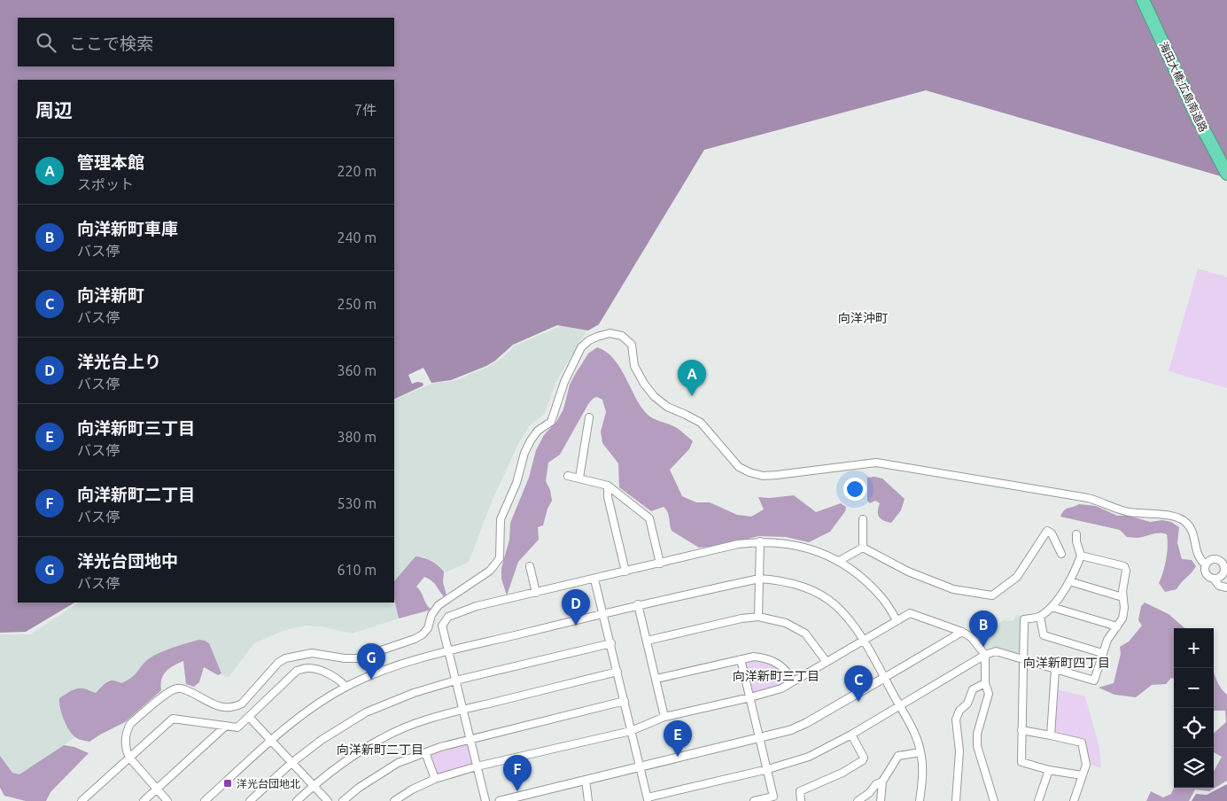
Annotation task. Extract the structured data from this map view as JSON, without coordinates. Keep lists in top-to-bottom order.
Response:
{
  "streets": {
    "highway": ["海田大橋;広島南道路"]
  },
  "districts": [
    "向洋沖町",
    "向洋新町四丁目",
    "向洋新町三丁目",
    "向洋新町二丁目"
  ],
  "places": {
    "transit": ["洋光台団地北"]
  },
  "page": {
    "search": "ここで検索",
    "heading": ["周辺", "7件"],
    "list": [
      {
        "mark": "A",
        "name": "管理本館",
        "note": "スポット",
        "value": "220 m"
      },
      {
        "mark": "B",
        "name": "向洋新町車庫",
        "note": "バス停",
        "value": "240 m"
      },
      {
        "mark": "C",
        "name": "向洋新町",
        "note": "バス停",
        "value": "250 m"
      },
      {
        "mark": "D",
        "name": "洋光台上り",
        "note": "バス停",
        "value": "360 m"
      },
      {
        "mark": "E",
        "name": "向洋新町三丁目",
        "note": "バス停",
        "value": "380 m"
      },
      {
        "mark": "F",
        "name": "向洋新町二丁目",
        "note": "バス停",
        "value": "530 m"
      },
      {
        "mark": "G",
        "name": "洋光台団地中",
        "note": "バス停",
        "value": "610 m"
      }
    ],
    "pins": [
      "A",
      "D",
      "B",
      "G",
      "C",
      "E",
      "F"
    ],
    "map_buttons": ["+", "−"]
  }
}
